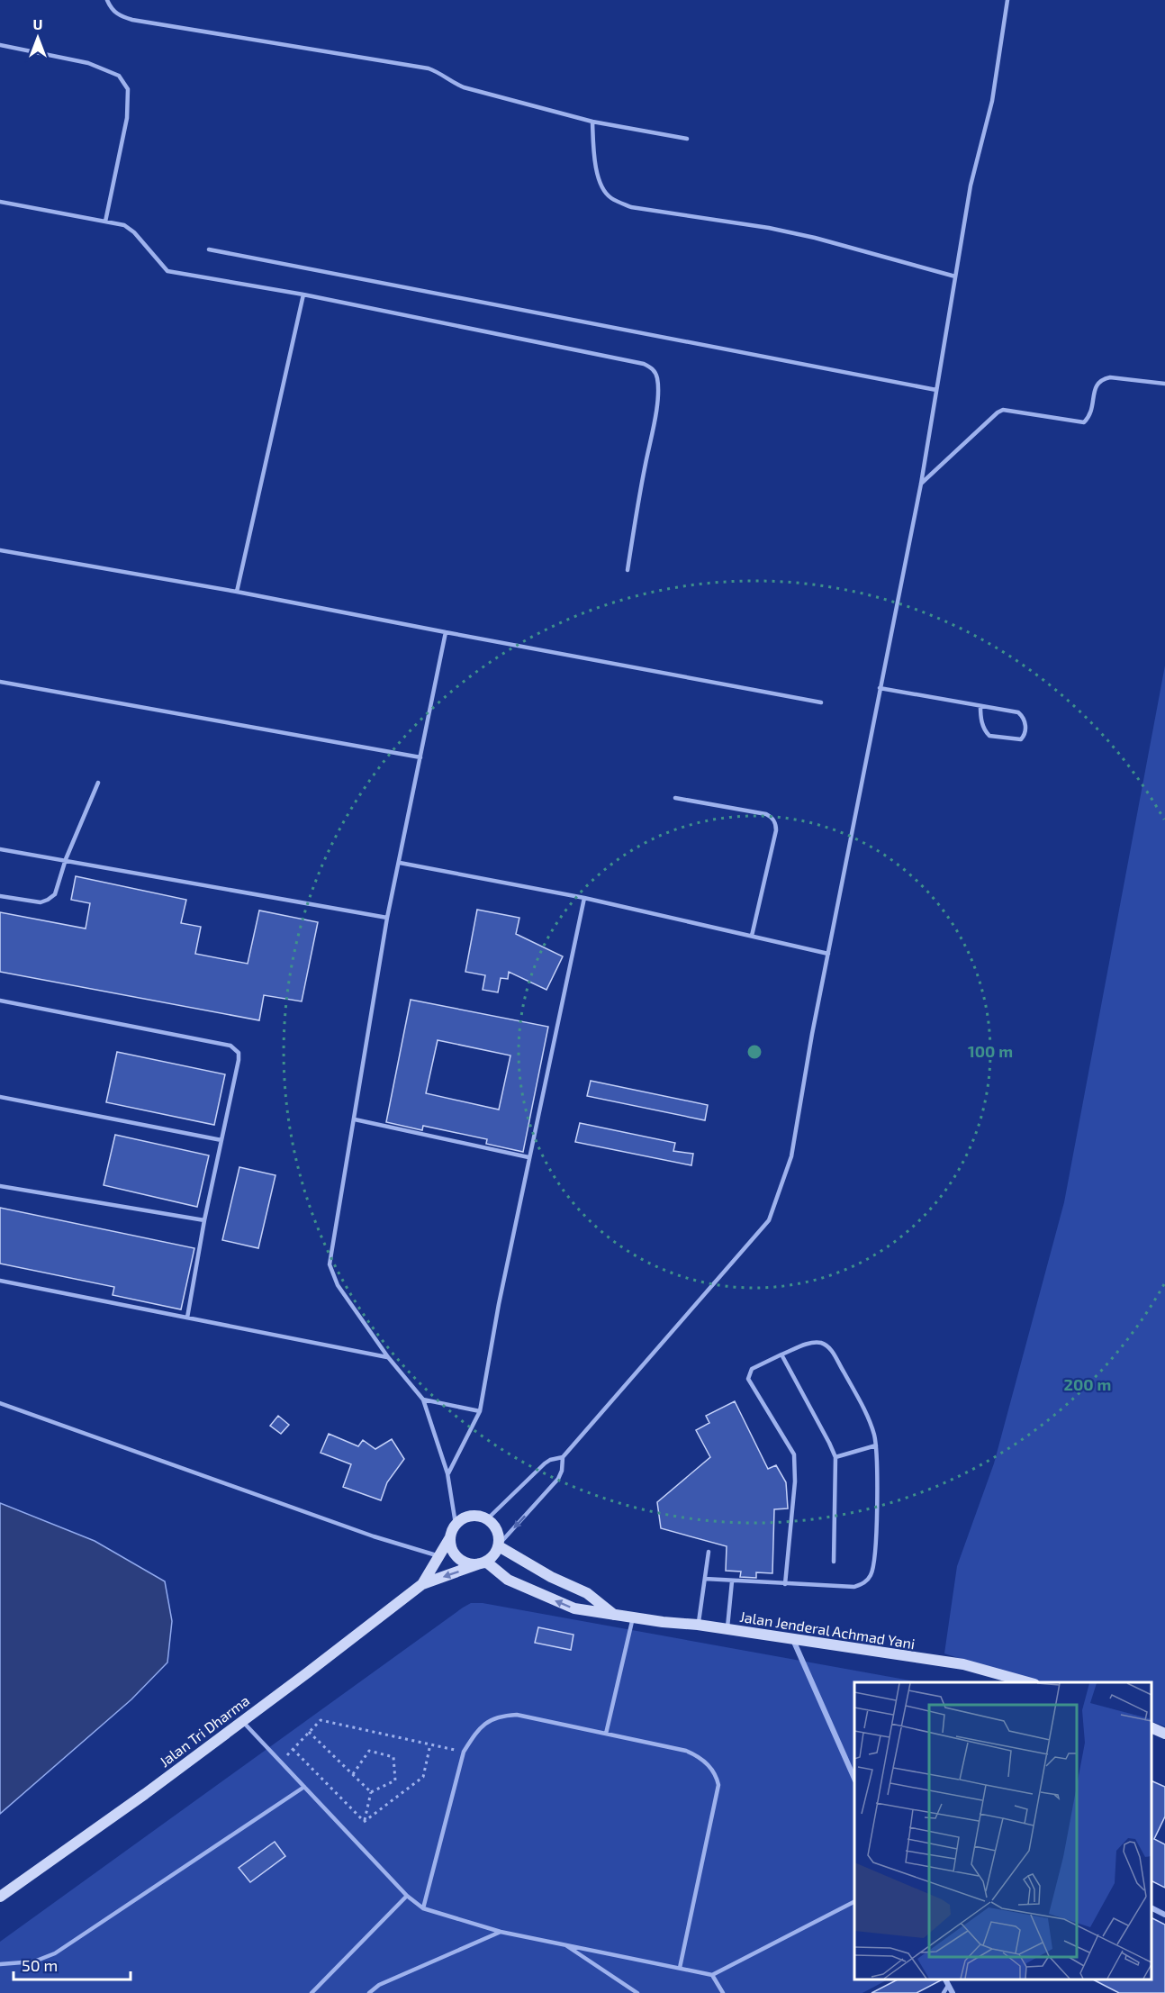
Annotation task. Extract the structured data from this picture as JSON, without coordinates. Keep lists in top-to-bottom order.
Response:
{
  "streets": {
    "main road": ["Jalan Jenderal Achmad Yani", "Jalan Tri Dharma"]
  },
  "crossings": [
    ["Jalan Jenderal Achmad Yani", "Jalan Tri Dharma"]
  ],
  "scale_bar": "50 m",
  "north": "top",
  "rings": ["100 m", "200 m"]
}
